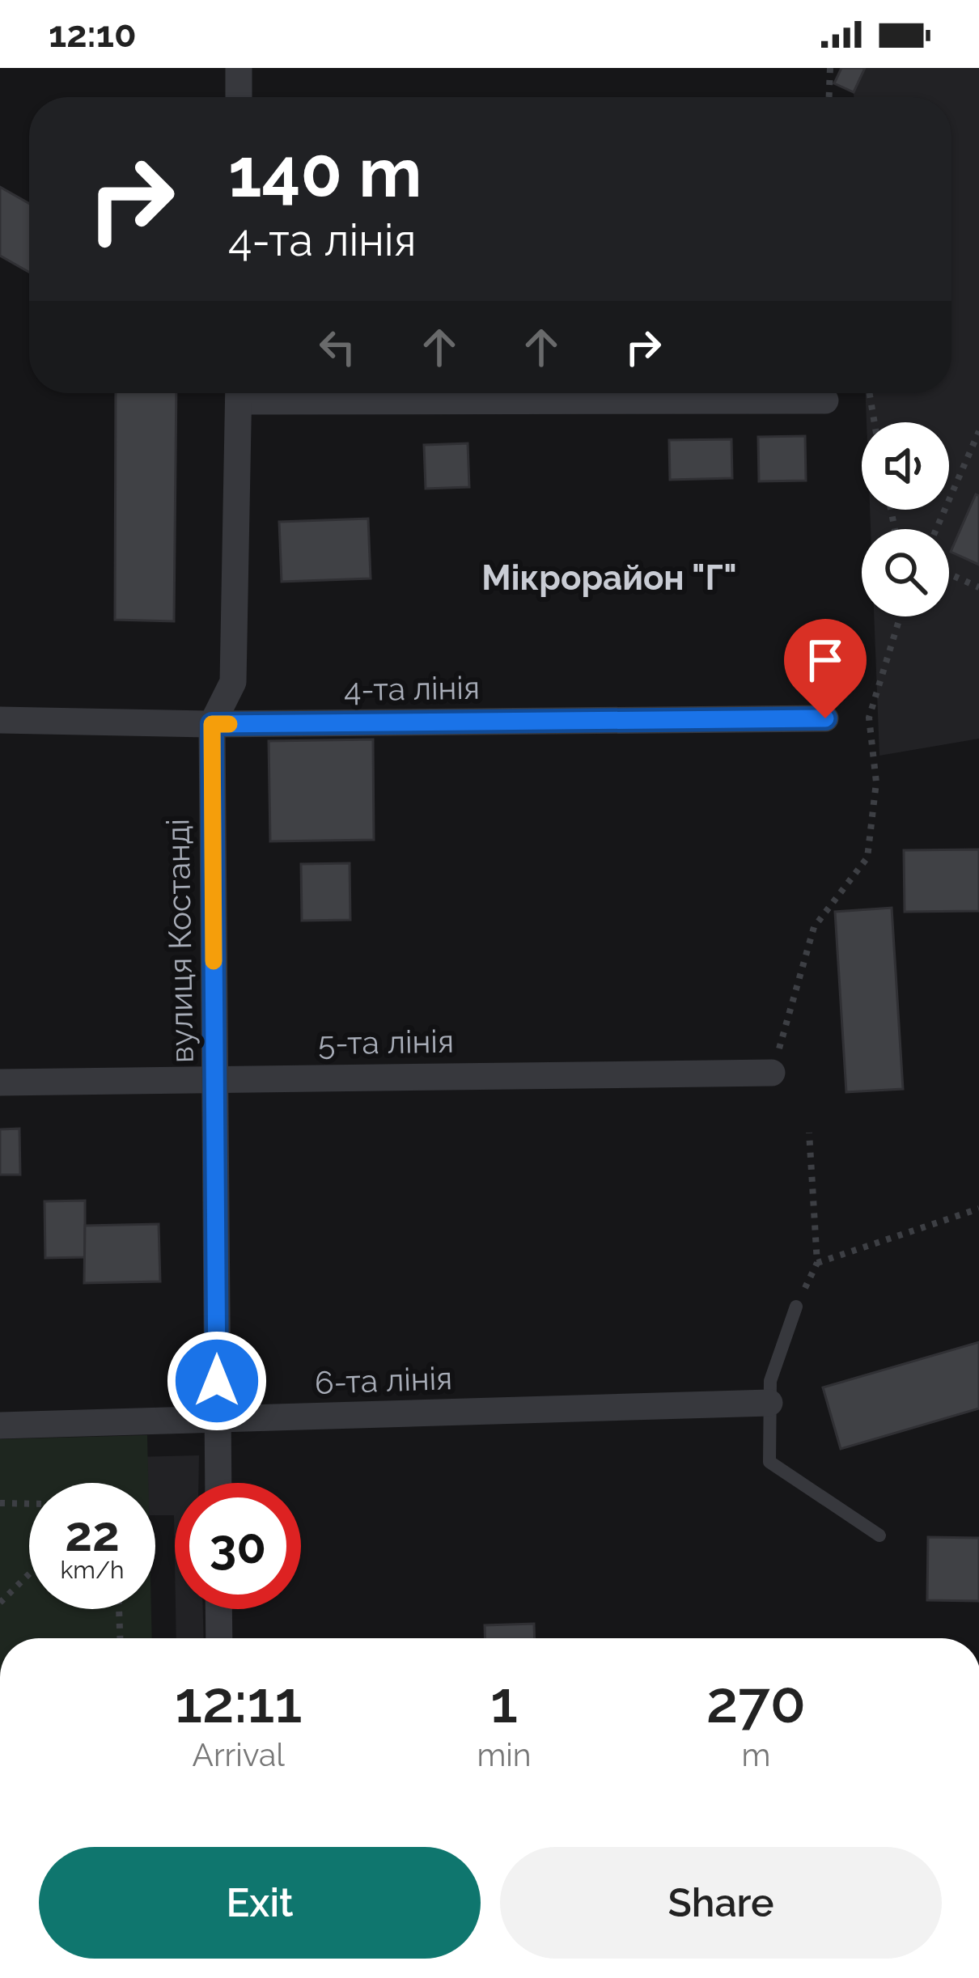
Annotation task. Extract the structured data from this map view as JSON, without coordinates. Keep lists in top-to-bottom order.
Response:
{
  "streets": {
    "street": [
      "4-та лінія",
      "вулиця Костанді",
      "5-та лінія",
      "6-та лінія"
    ]
  },
  "crossings": [
    ["4-та лінія", "вулиця Костанді"],
    ["вулиця Костанді", "5-та лінія"],
    ["вулиця Костанді", "6-та лінія"]
  ],
  "districts": ["Мікрорайон \"Г\""],
  "page": {
    "status": "12:10",
    "turn": ["140 m", "4-та лінія"],
    "speed": "22 km/h",
    "limit": "30",
    "eta": [
      "12:11",
      "Arrival",
      "1",
      "min",
      "270",
      "m"
    ],
    "buttons": ["Exit", "Share"]
  }
}
